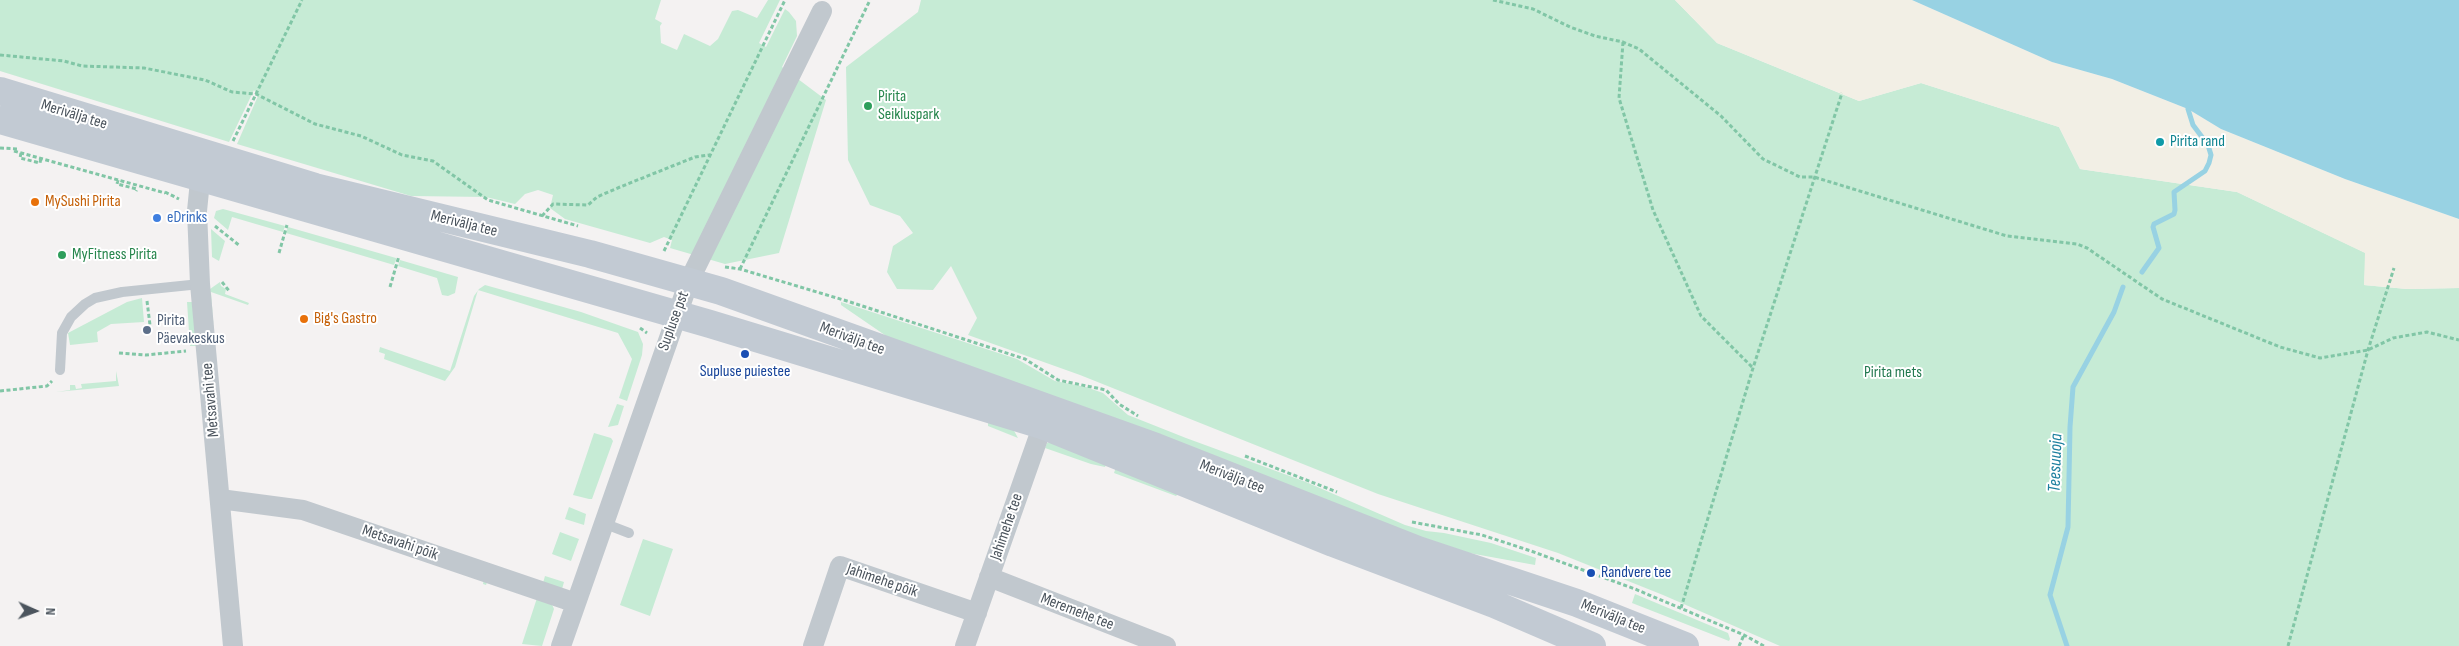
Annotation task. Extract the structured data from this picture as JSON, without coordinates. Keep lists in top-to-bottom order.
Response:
{
  "streets": {
    "main road": ["Merivälja tee"],
    "street": [
      "Supluse pst",
      "Metsavahi tee",
      "Jahimehe tee",
      "Metsavahi põik",
      "Jahimehe põik",
      "Meremehe tee"
    ]
  },
  "crossings": [
    ["Merivälja tee", "Supluse pst"],
    ["Merivälja tee", "Metsavahi tee"],
    ["Merivälja tee", "Jahimehe tee"],
    ["Supluse pst", "Metsavahi põik"],
    ["Metsavahi tee", "Metsavahi põik"],
    ["Jahimehe tee", "Jahimehe põik"],
    ["Jahimehe tee", "Meremehe tee"]
  ],
  "water": ["Teesuuoja"],
  "parks": ["Pirita mets"],
  "places": [
    "Pirita Seikluspark",
    "Pirita rand",
    "MySushi Pirita",
    "eDrinks",
    "MyFitness Pirita",
    "Big's Gastro",
    "Pirita Päevakeskus",
    "Supluse puiestee",
    "Randvere tee"
  ],
  "north": "right"
}
